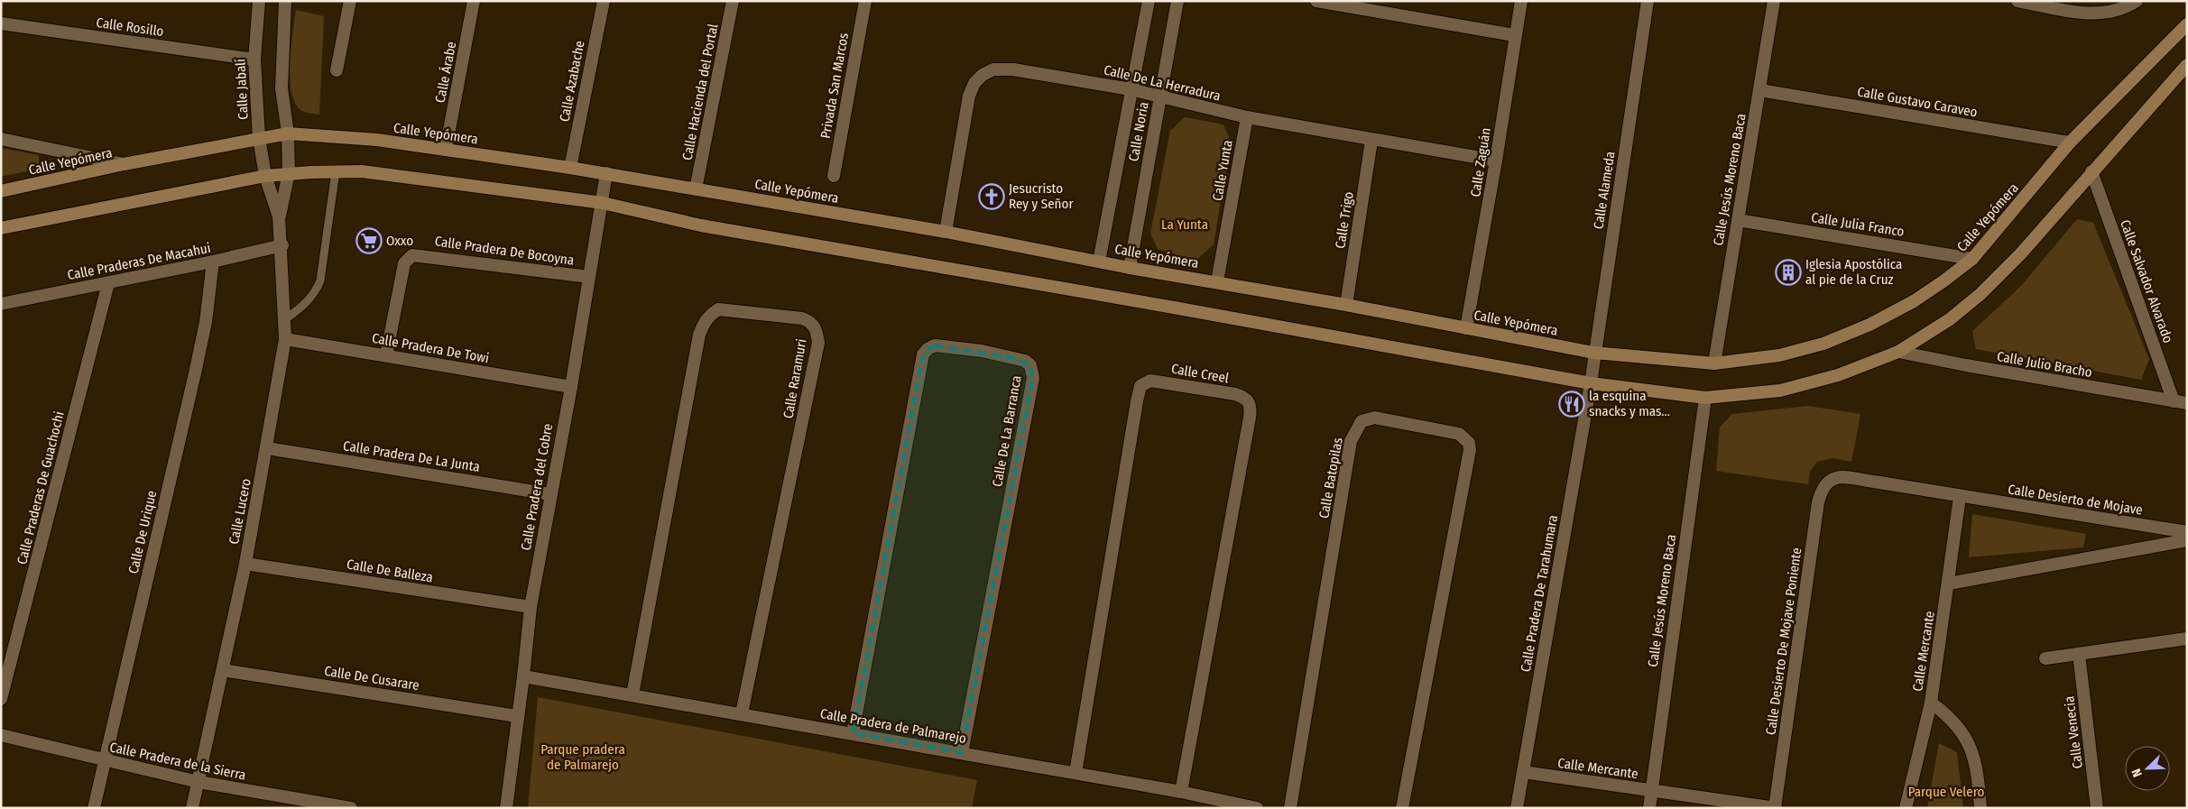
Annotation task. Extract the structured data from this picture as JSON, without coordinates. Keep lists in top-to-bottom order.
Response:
{
  "streets": {
    "main road": ["Calle Yepómera"],
    "street": [
      "Calle Rosillo",
      "Calle Árabe",
      "Calle Azabache",
      "Calle De La Herradura",
      "Privada San Marcos",
      "Calle Jabalí",
      "Calle Hacienda del Portal",
      "Calle Gustavo Caraveo",
      "Calle Noria",
      "Calle Zaguán",
      "Calle Yunta",
      "Calle Jesús Moreno Baca",
      "Calle Alameda",
      "Calle Trigo",
      "Calle Julia Franco",
      "Calle Pradera De Bocoyna",
      "Calle Praderas De Macahui",
      "Calle Salvador Alvarado",
      "Calle Pradera De Towi",
      "Calle Julio Bracho",
      "Calle Creel",
      "Calle Raramuri",
      "Calle De La Barranca",
      "Calle Pradera De La Junta",
      "Calle Batopilas",
      "Calle Pradera del Cobre",
      "Calle Praderas De Guachochi",
      "Calle Desierto de Mojave",
      "Calle Lucero",
      "Calle De Urique",
      "Calle De Balleza",
      "Calle Pradera De Tarahumara",
      "Calle Desierto De Mojave Poniente",
      "Calle Mercante",
      "Calle De Cusarare",
      "Calle Pradera de Palmarejo",
      "Calle Venecia",
      "Calle Pradera de la Sierra"
    ]
  },
  "crossings": [
    ["Calle Rosillo", "Calle Jabalí"],
    ["Calle Árabe", "Calle Yepómera"],
    ["Calle Azabache", "Calle Yepómera"],
    ["Calle De La Herradura", "Calle Noria"],
    ["Calle De La Herradura", "Calle Yepómera"],
    ["Calle De La Herradura", "Calle Zaguán"],
    ["Calle De La Herradura", "Calle Yunta"],
    ["Calle De La Herradura", "Calle Trigo"],
    ["Calle Jabalí", "Calle Yepómera"],
    ["Calle Jabalí", "Calle Lucero"],
    ["Calle Hacienda del Portal", "Calle Yepómera"],
    ["Calle Gustavo Caraveo", "Calle Yepómera"],
    ["Calle Gustavo Caraveo", "Calle Jesús Moreno Baca"],
    ["Calle Noria", "Calle Yepómera"],
    ["Calle Yepómera", "Calle Zaguán"],
    ["Calle Yepómera", "Calle Yunta"],
    ["Calle Yepómera", "Calle Jesús Moreno Baca"],
    ["Calle Yepómera", "Calle Alameda"],
    ["Calle Yepómera", "Calle Trigo"],
    ["Calle Yepómera", "Calle Julia Franco"],
    ["Calle Yepómera", "Calle Pradera del Cobre"],
    ["Calle Jesús Moreno Baca", "Calle Julia Franco"],
    ["Calle Jesús Moreno Baca", "Calle Mercante"],
    ["Calle Alameda", "Calle Pradera De Tarahumara"],
    ["Calle Pradera De Bocoyna", "Calle Pradera De Towi"],
    ["Calle Pradera De Bocoyna", "Calle Pradera del Cobre"],
    ["Calle Praderas De Macahui", "Calle Praderas De Guachochi"],
    ["Calle Praderas De Macahui", "Calle Lucero"],
    ["Calle Praderas De Macahui", "Calle De Urique"],
    ["Calle Salvador Alvarado", "Calle Julio Bracho"],
    ["Calle Pradera De Towi", "Calle Pradera del Cobre"],
    ["Calle Pradera De Towi", "Calle Lucero"],
    ["Calle Creel", "Calle Pradera de Palmarejo"],
    ["Calle Raramuri", "Calle Pradera de Palmarejo"],
    ["Calle De La Barranca", "Calle Pradera de Palmarejo"],
    ["Calle Pradera De La Junta", "Calle Pradera del Cobre"],
    ["Calle Pradera De La Junta", "Calle Lucero"],
    ["Calle Pradera del Cobre", "Calle De Balleza"],
    ["Calle Pradera del Cobre", "Calle De Cusarare"],
    ["Calle Pradera del Cobre", "Calle Pradera de Palmarejo"],
    ["Calle Desierto de Mojave", "Calle Desierto De Mojave Poniente"],
    ["Calle Desierto de Mojave", "Calle Mercante"],
    ["Calle Lucero", "Calle De Balleza"],
    ["Calle Lucero", "Calle De Cusarare"],
    ["Calle Lucero", "Calle Pradera de la Sierra"],
    ["Calle De Urique", "Calle Pradera de la Sierra"],
    ["Calle Pradera De Tarahumara", "Calle Mercante"],
    ["Calle Desierto De Mojave Poniente", "Calle Mercante"]
  ],
  "parks": ["La Yunta", "Parque pradera de Palmarejo", "Parque Velero"],
  "places": {
    "church": ["Jesucristo Rey y Señor"],
    "supermarket": ["Oxxo"],
    "building": ["Iglesia Apostólica al pie de la Cruz"],
    "restaurant": ["la esquina snacks y mas..."]
  },
  "north": "bottom left"
}
